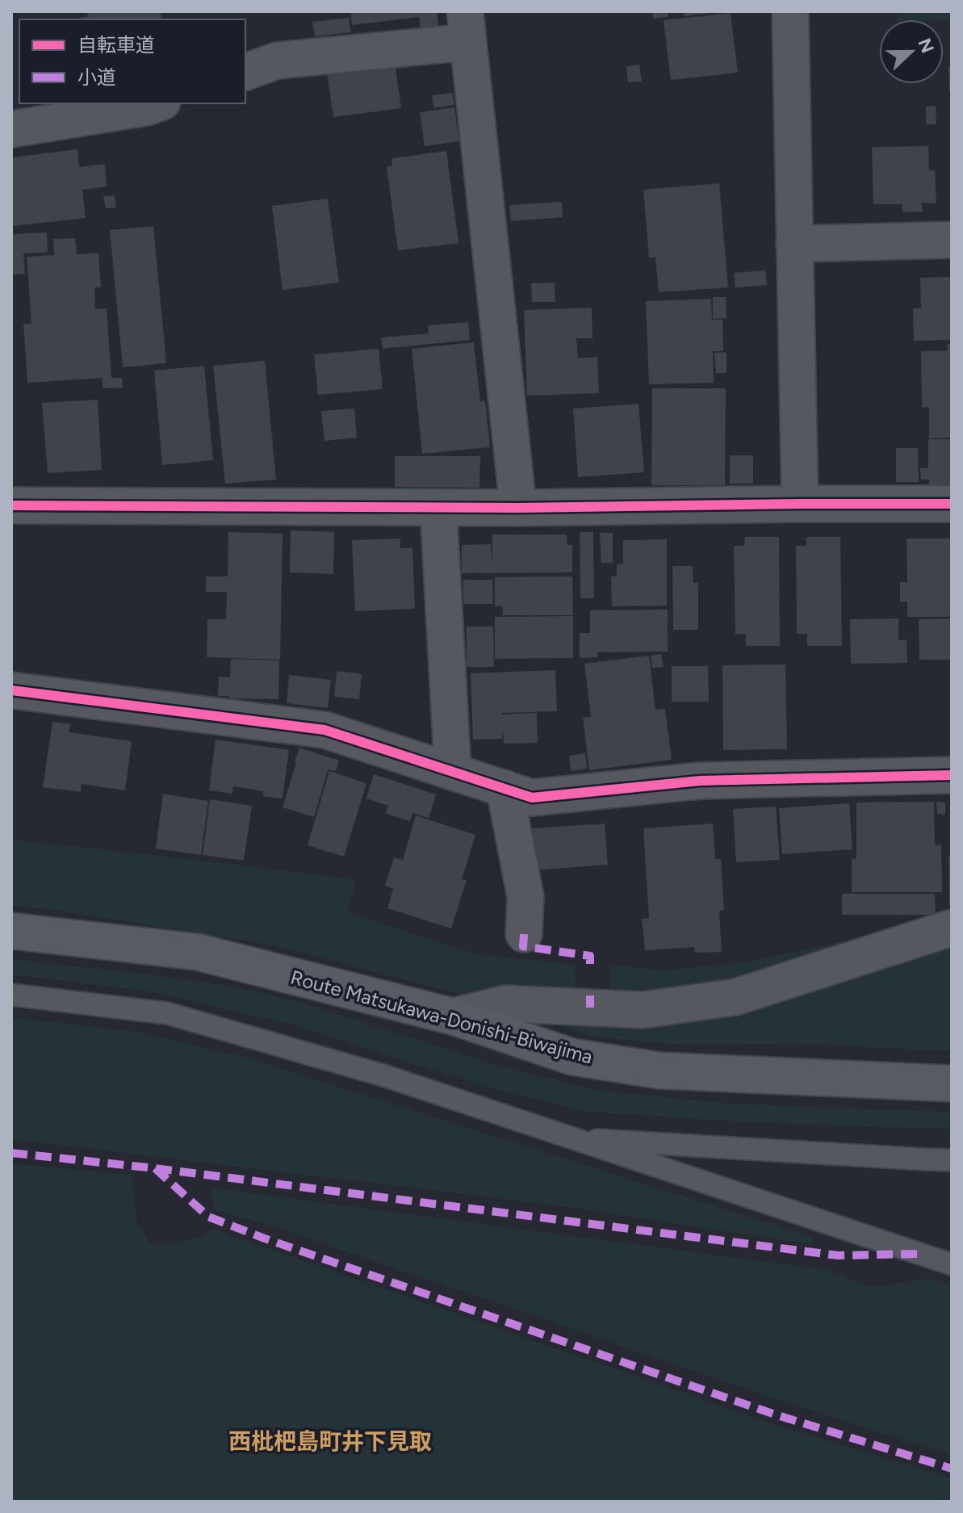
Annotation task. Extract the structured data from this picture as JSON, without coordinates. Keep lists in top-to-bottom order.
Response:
{
  "streets": {
    "main road": ["Route Matsukawa-Donishi-Biwajima"]
  },
  "districts": ["西枇杷島町井下見取"],
  "legend": ["自転車道", "小道"],
  "north": "right"
}
